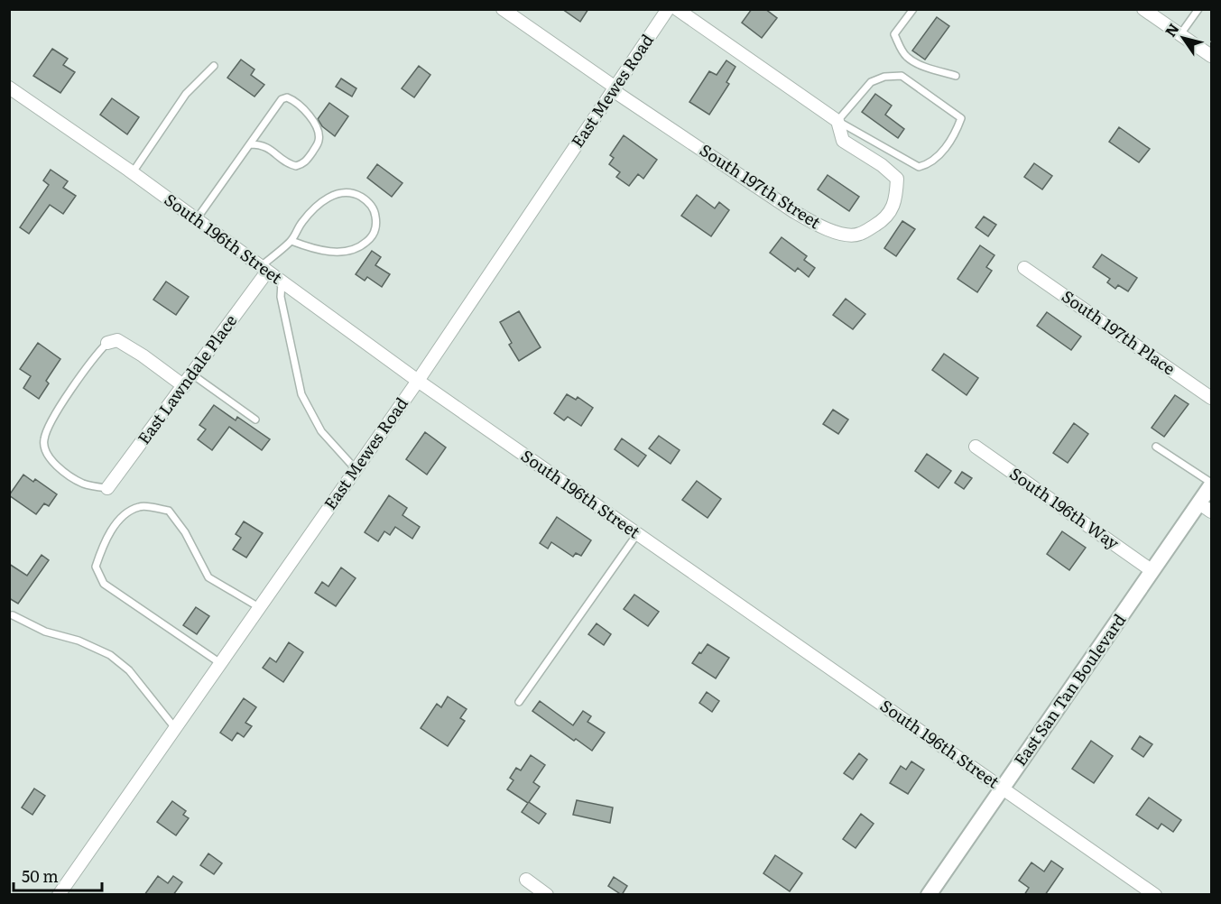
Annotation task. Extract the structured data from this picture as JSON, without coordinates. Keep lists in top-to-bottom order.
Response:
{
  "streets": {
    "street": [
      "East Mewes Road",
      "South 197th Street",
      "South 196th Street",
      "South 197th Place",
      "East Lawndale Place",
      "South 196th Way",
      "East San Tan Boulevard"
    ]
  },
  "crossings": [
    ["East Mewes Road", "South 197th Street"],
    ["East Mewes Road", "South 196th Street"],
    ["South 196th Street", "East Lawndale Place"],
    ["South 196th Street", "East San Tan Boulevard"],
    ["South 196th Way", "East San Tan Boulevard"]
  ],
  "scale_bar": "50 m",
  "north": "top left"
}
